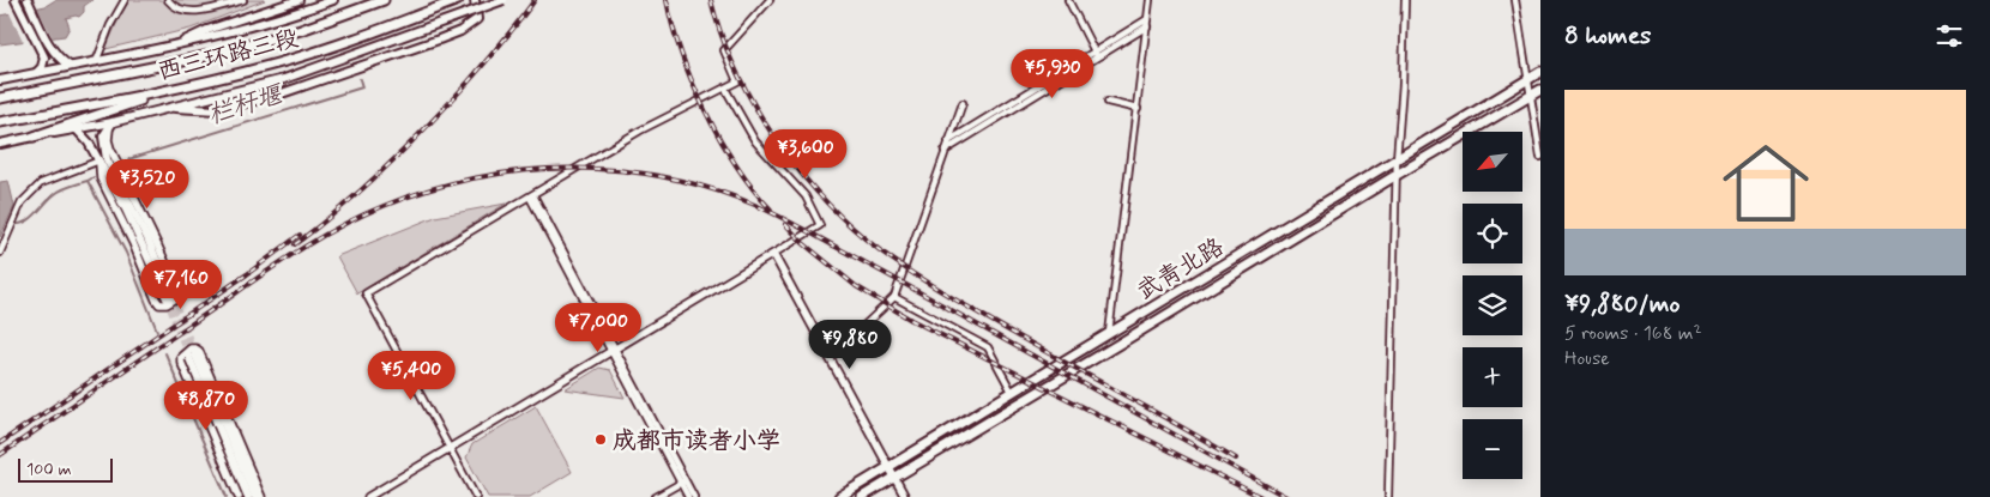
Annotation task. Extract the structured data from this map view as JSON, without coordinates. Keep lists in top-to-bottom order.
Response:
{
  "streets": {
    "main road": ["西三环路三段", "武青北路"]
  },
  "water": ["栏杆堰"],
  "places": ["成都市读者小学"],
  "scale_bar": "100 m",
  "north": "bottom left",
  "page": {
    "heading": "8 homes",
    "price": [
      "¥5,930",
      "¥3,600",
      "¥3,520",
      "¥7,160",
      "¥7,000",
      "¥9,880",
      "¥5,400",
      "¥8,870"
    ],
    "list": [
      {
        "name": "¥9,880/mo",
        "note": "5 rooms · 168 m² · House"
      }
    ],
    "map_buttons": ["+", "−"],
    "scale": "100 m"
  }
}
